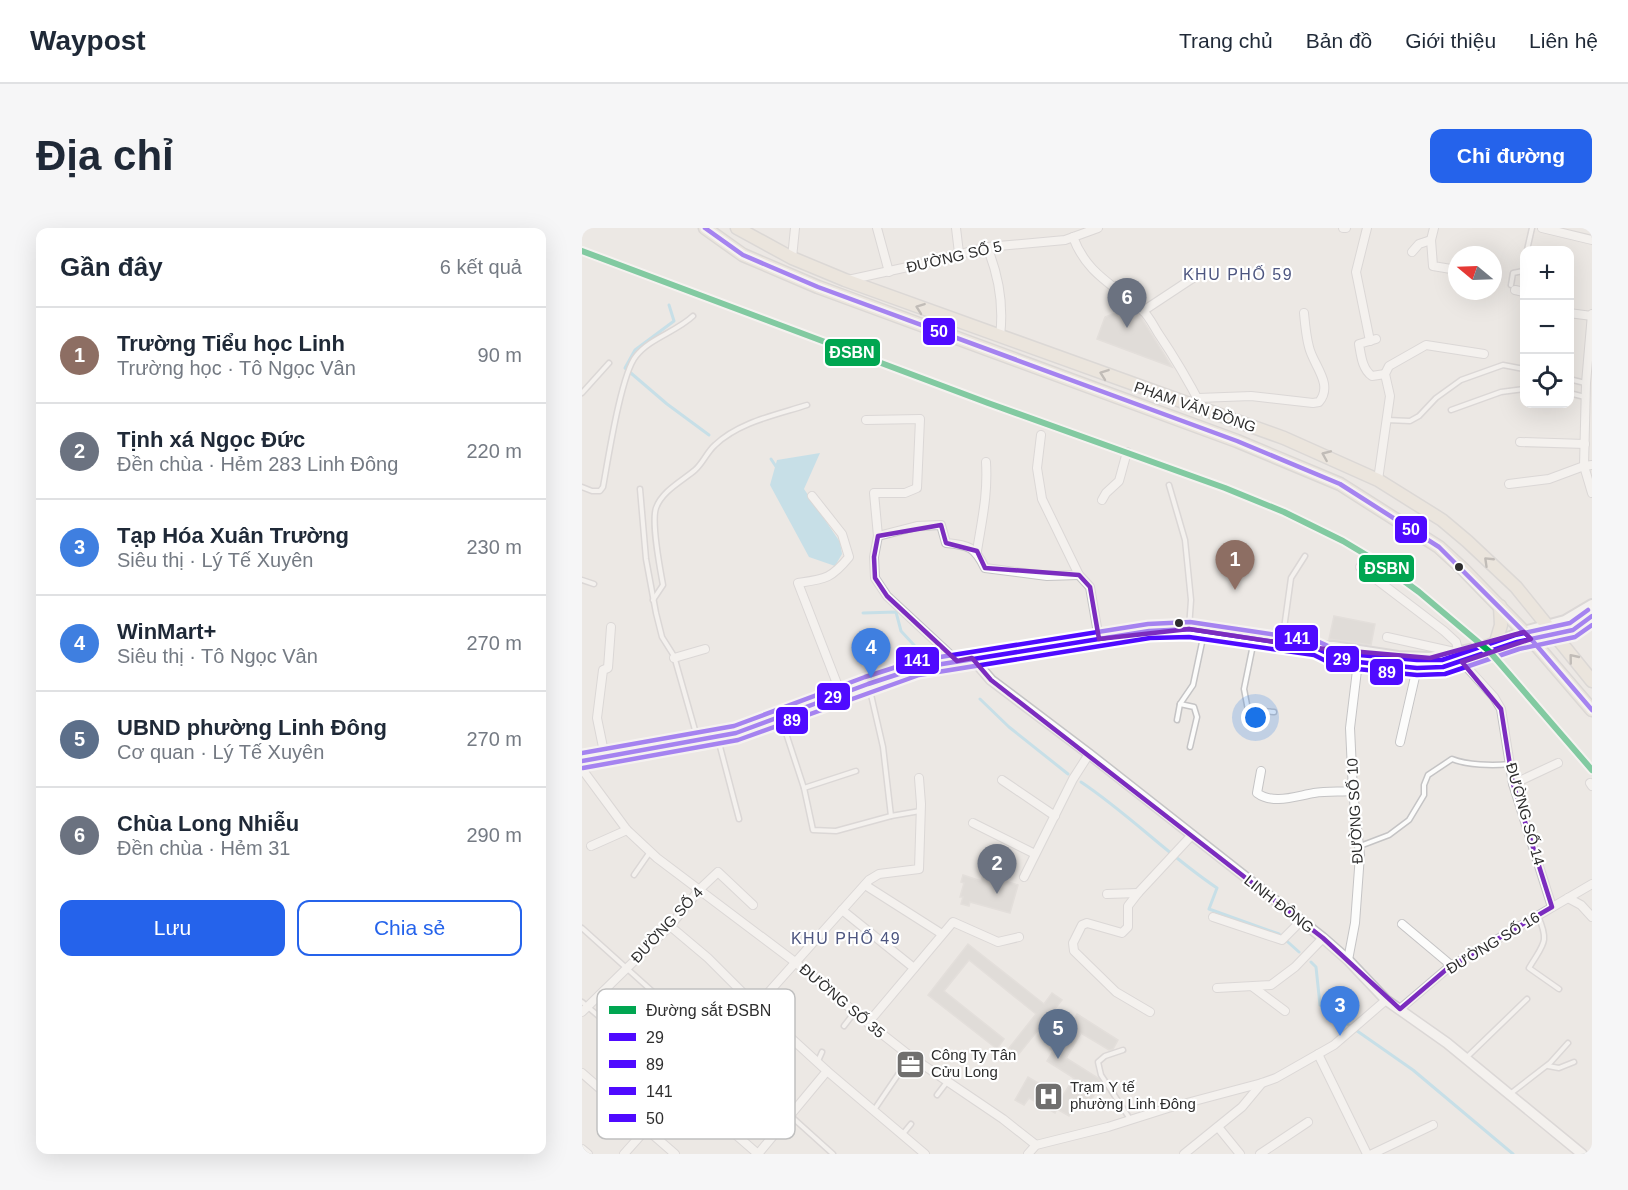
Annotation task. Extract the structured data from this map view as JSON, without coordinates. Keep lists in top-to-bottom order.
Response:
{
  "streets": {
    "highway": ["PHẠM VĂN ĐỒNG"],
    "street": [
      "ĐƯỜNG SỐ 5",
      "ĐƯỜNG SỐ 10",
      "ĐƯỜNG SỐ 14",
      "LINH ĐÔNG",
      "ĐƯỜNG SỐ 4",
      "ĐƯỜNG SỐ 16",
      "ĐƯỜNG SỐ 35"
    ]
  },
  "crossings": [
    ["ĐƯỜNG SỐ 5", "PHẠM VĂN ĐỒNG"],
    ["ĐƯỜNG SỐ 10", "LINH ĐÔNG"],
    ["ĐƯỜNG SỐ 14", "ĐƯỜNG SỐ 16"],
    ["LINH ĐÔNG", "ĐƯỜNG SỐ 16"],
    ["ĐƯỜNG SỐ 4", "ĐƯỜNG SỐ 35"]
  ],
  "districts": ["KHU PHỐ 59", "KHU PHỐ 49"],
  "places": {
    "office": ["Công Ty Tân Cửu Long"],
    "hospital": ["Trạm Y tế phường Linh Đông"]
  },
  "lines": [
    "transit line 50",
    "rail line ĐSBN",
    "transit line 141",
    "transit line 29",
    "transit line 89"
  ],
  "legend": [
    "Đường sắt ĐSBN",
    "29",
    "89",
    "141",
    "50"
  ],
  "north": "left",
  "page": {
    "header": "Waypost",
    "nav": [
      "Trang chủ",
      "Bản đồ",
      "Giới thiệu",
      "Liên hệ"
    ],
    "buttons": [
      "Chỉ đường",
      ["Lưu", "Chia sẻ"]
    ],
    "title": "Địa chỉ",
    "heading": ["Gần đây", "6 kết quả"],
    "map_buttons": ["+", "−"],
    "pins": [
      "6",
      "1",
      "4",
      "2",
      "3",
      "5"
    ],
    "list": [
      {
        "mark": "1",
        "name": "Trường Tiểu học Linh",
        "note": "Trường học · Tô Ngọc Vân",
        "value": "90 m"
      },
      {
        "mark": "2",
        "name": "Tịnh xá Ngọc Đức",
        "note": "Đền chùa · Hẻm 283 Linh Đông",
        "value": "220 m"
      },
      {
        "mark": "3",
        "name": "Tạp Hóa Xuân Trường",
        "note": "Siêu thị · Lý Tế Xuyên",
        "value": "230 m"
      },
      {
        "mark": "4",
        "name": "WinMart+",
        "note": "Siêu thị · Tô Ngọc Vân",
        "value": "270 m"
      },
      {
        "mark": "5",
        "name": "UBND phường Linh Đông",
        "note": "Cơ quan · Lý Tế Xuyên",
        "value": "270 m"
      },
      {
        "mark": "6",
        "name": "Chùa Long Nhiễu",
        "note": "Đền chùa · Hẻm 31",
        "value": "290 m"
      }
    ]
  }
}
